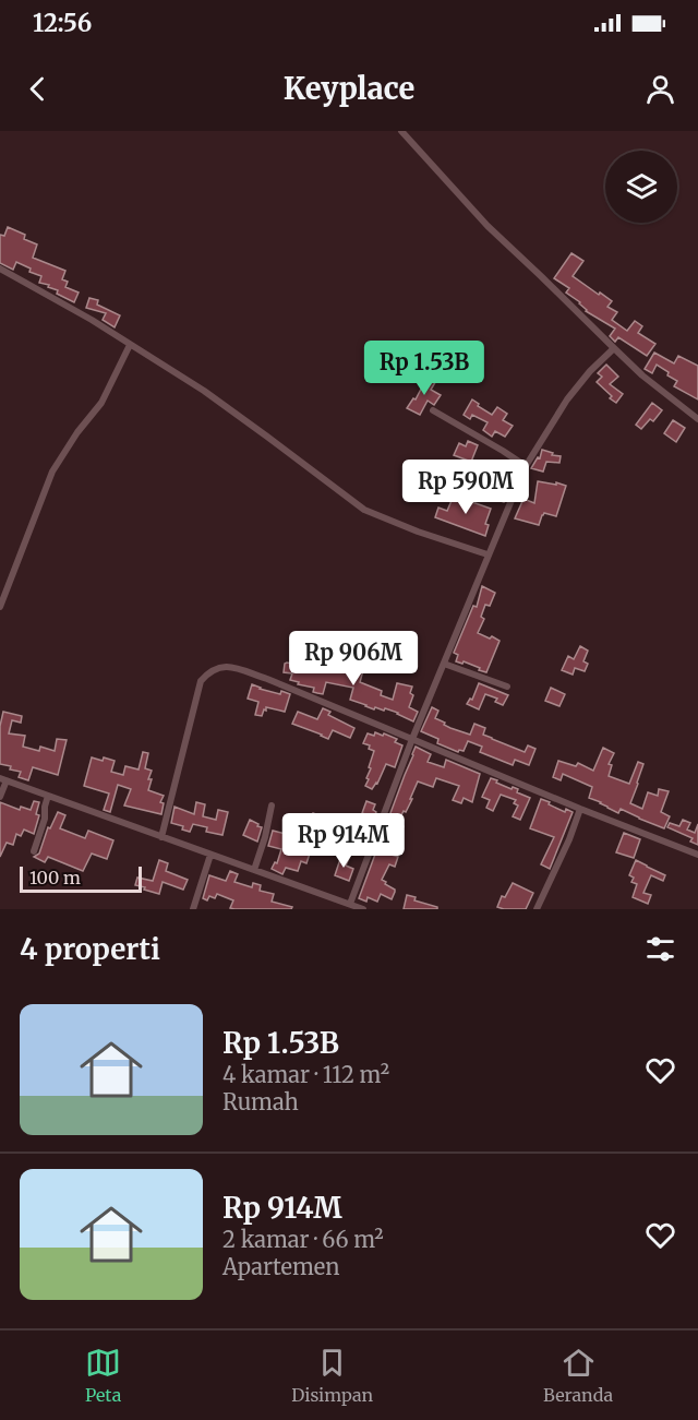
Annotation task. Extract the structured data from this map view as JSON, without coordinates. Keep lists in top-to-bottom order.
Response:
{
  "scale_bar": "100 m",
  "page": {
    "status": "12:56",
    "header": "Keyplace",
    "price": [
      "Rp 1.53B",
      "Rp 590M",
      "Rp 906M",
      "Rp 914M"
    ],
    "scale": "100 m",
    "heading": "4 properti",
    "list": [
      {
        "name": "Rp 1.53B",
        "note": "4 kamar · 112 m² · Rumah"
      },
      {
        "name": "Rp 914M",
        "note": "2 kamar · 66 m² · Apartemen"
      }
    ],
    "tabs": ["Peta", "Disimpan", "Beranda"]
  }
}
